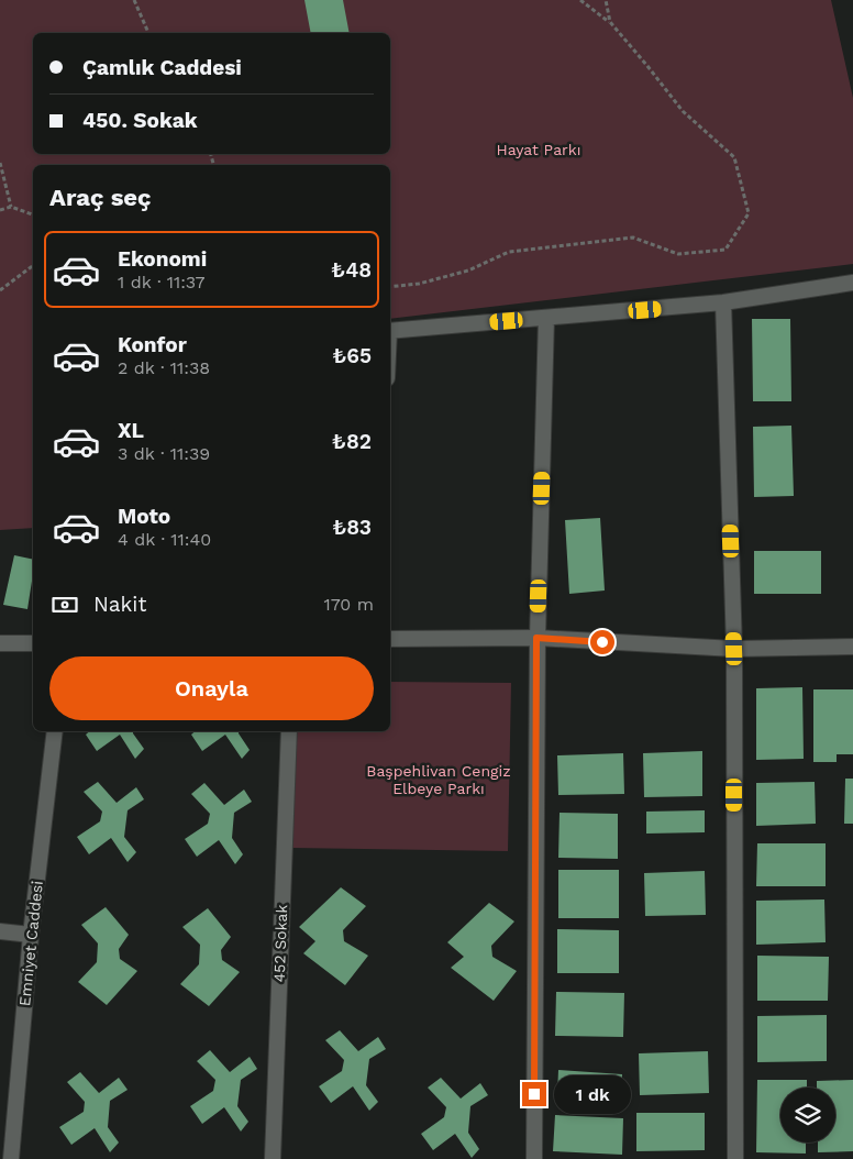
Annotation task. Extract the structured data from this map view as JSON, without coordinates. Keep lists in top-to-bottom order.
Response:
{
  "streets": {
    "street": ["Emniyet Caddesi", "452 Sokak"]
  },
  "parks": ["Hayat Parkı", "Başpehlivan Cengiz Elbeye Parkı"],
  "page": {
    "banner": ["Çamlık Caddesi", "450. Sokak"],
    "heading": "Araç seç",
    "list": [
      {
        "name": "Ekonomi",
        "note": "1 dk · 11:37",
        "value": "₺48"
      },
      {
        "name": "Konfor",
        "note": "2 dk · 11:38",
        "value": "₺65"
      },
      {
        "name": "XL",
        "note": "3 dk · 11:39",
        "value": "₺82"
      },
      {
        "name": "Moto",
        "note": "4 dk · 11:40",
        "value": "₺83"
      }
    ],
    "pay": ["Nakit", "170 m"],
    "buttons": "Onayla",
    "bubble": "1 dk"
  }
}
